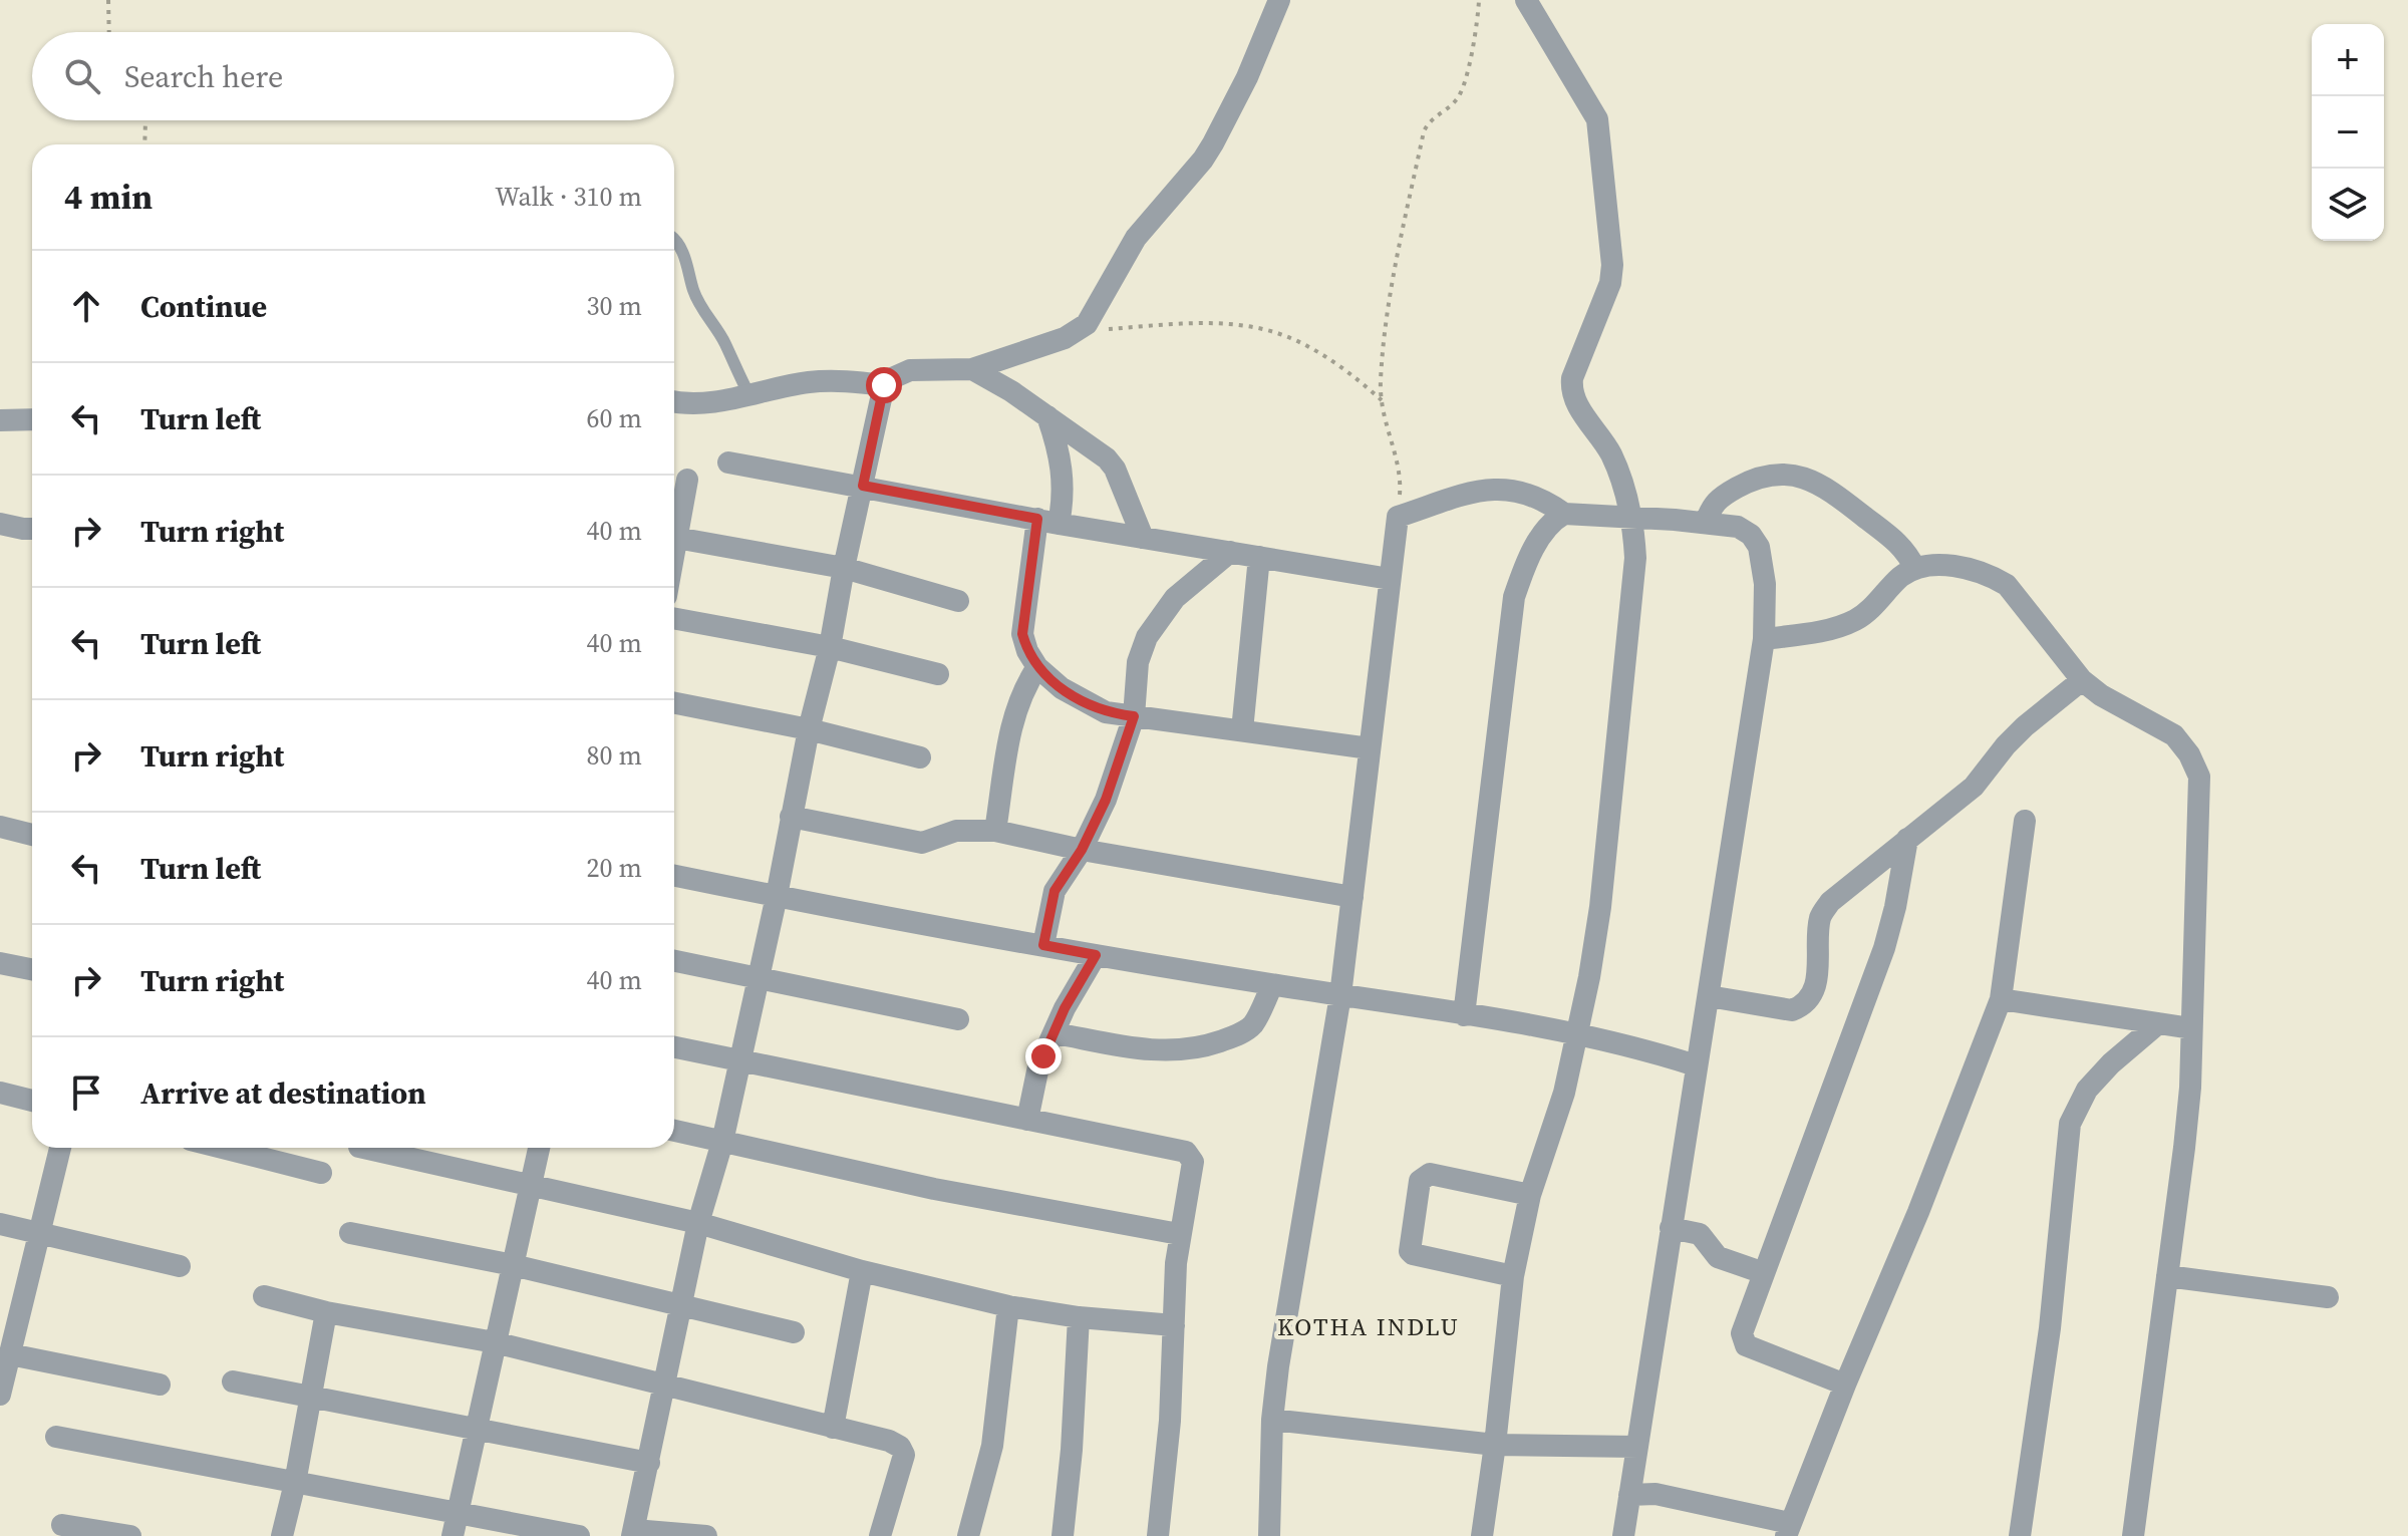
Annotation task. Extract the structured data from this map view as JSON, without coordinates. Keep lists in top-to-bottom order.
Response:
{
  "districts": ["KOTHA INDLU"],
  "page": {
    "map_buttons": ["+", "−"],
    "search": "Search here",
    "heading": ["4 min", "Walk · 310 m"],
    "list": [
      ["Continue", "30 m"],
      ["Turn left", "60 m"],
      ["Turn right", "40 m"],
      ["Turn left", "40 m"],
      ["Turn right", "80 m"],
      ["Turn left", "20 m"],
      ["Turn right", "40 m"],
      "Arrive at destination"
    ]
  }
}
